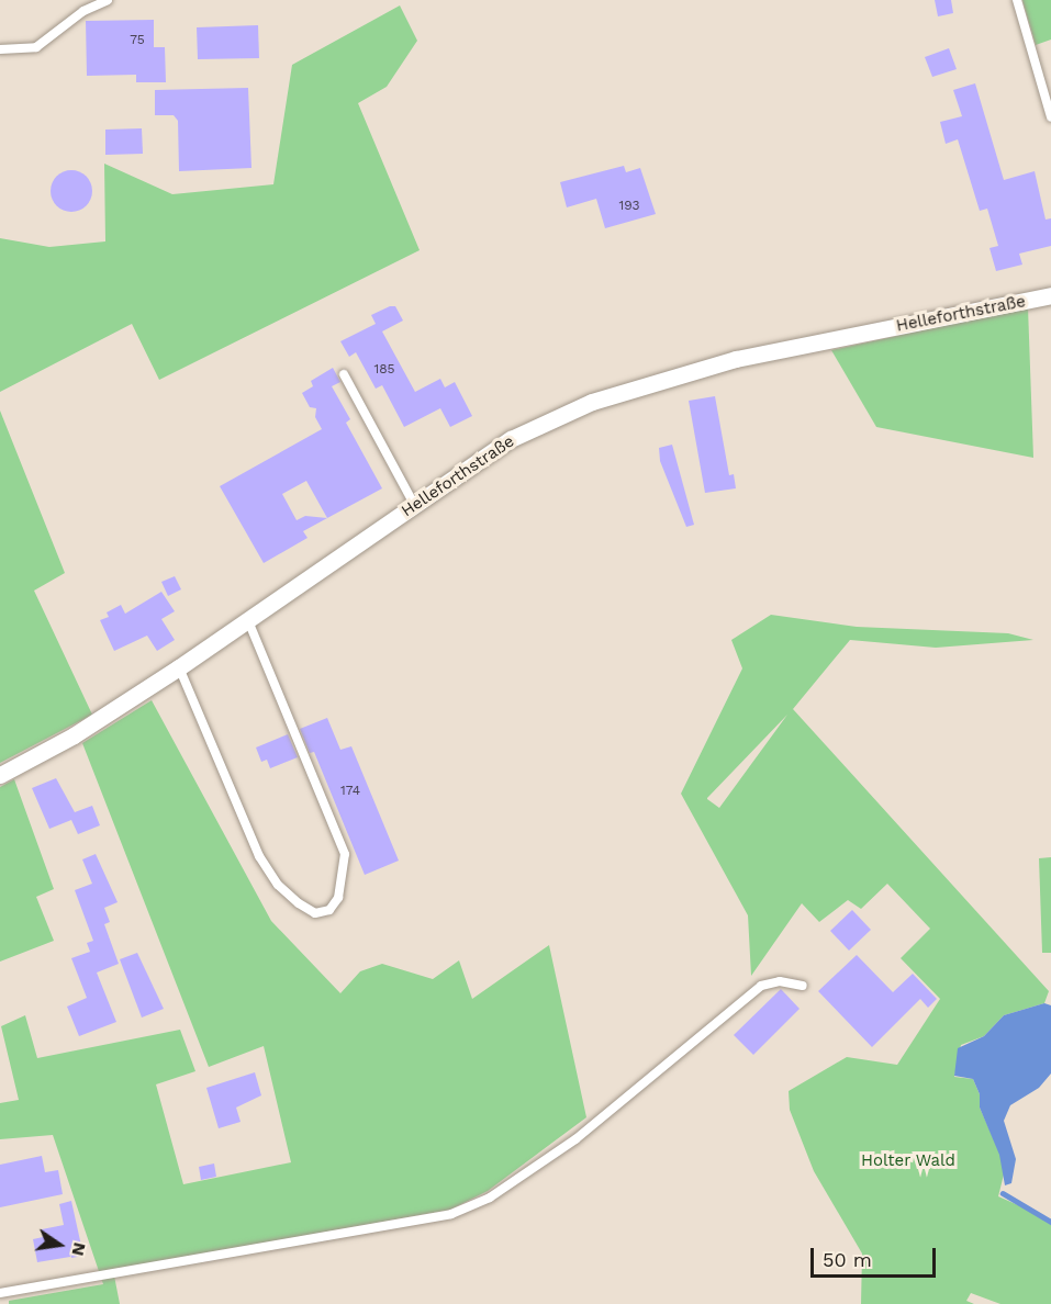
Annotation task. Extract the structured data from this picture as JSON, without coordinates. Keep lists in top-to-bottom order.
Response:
{
  "streets": {
    "street": ["Helleforthstraße"]
  },
  "parks": ["Holter Wald"],
  "house_numbers": [
    "75",
    "193",
    "185",
    "174"
  ],
  "scale_bar": "50 m",
  "north": "right"
}
